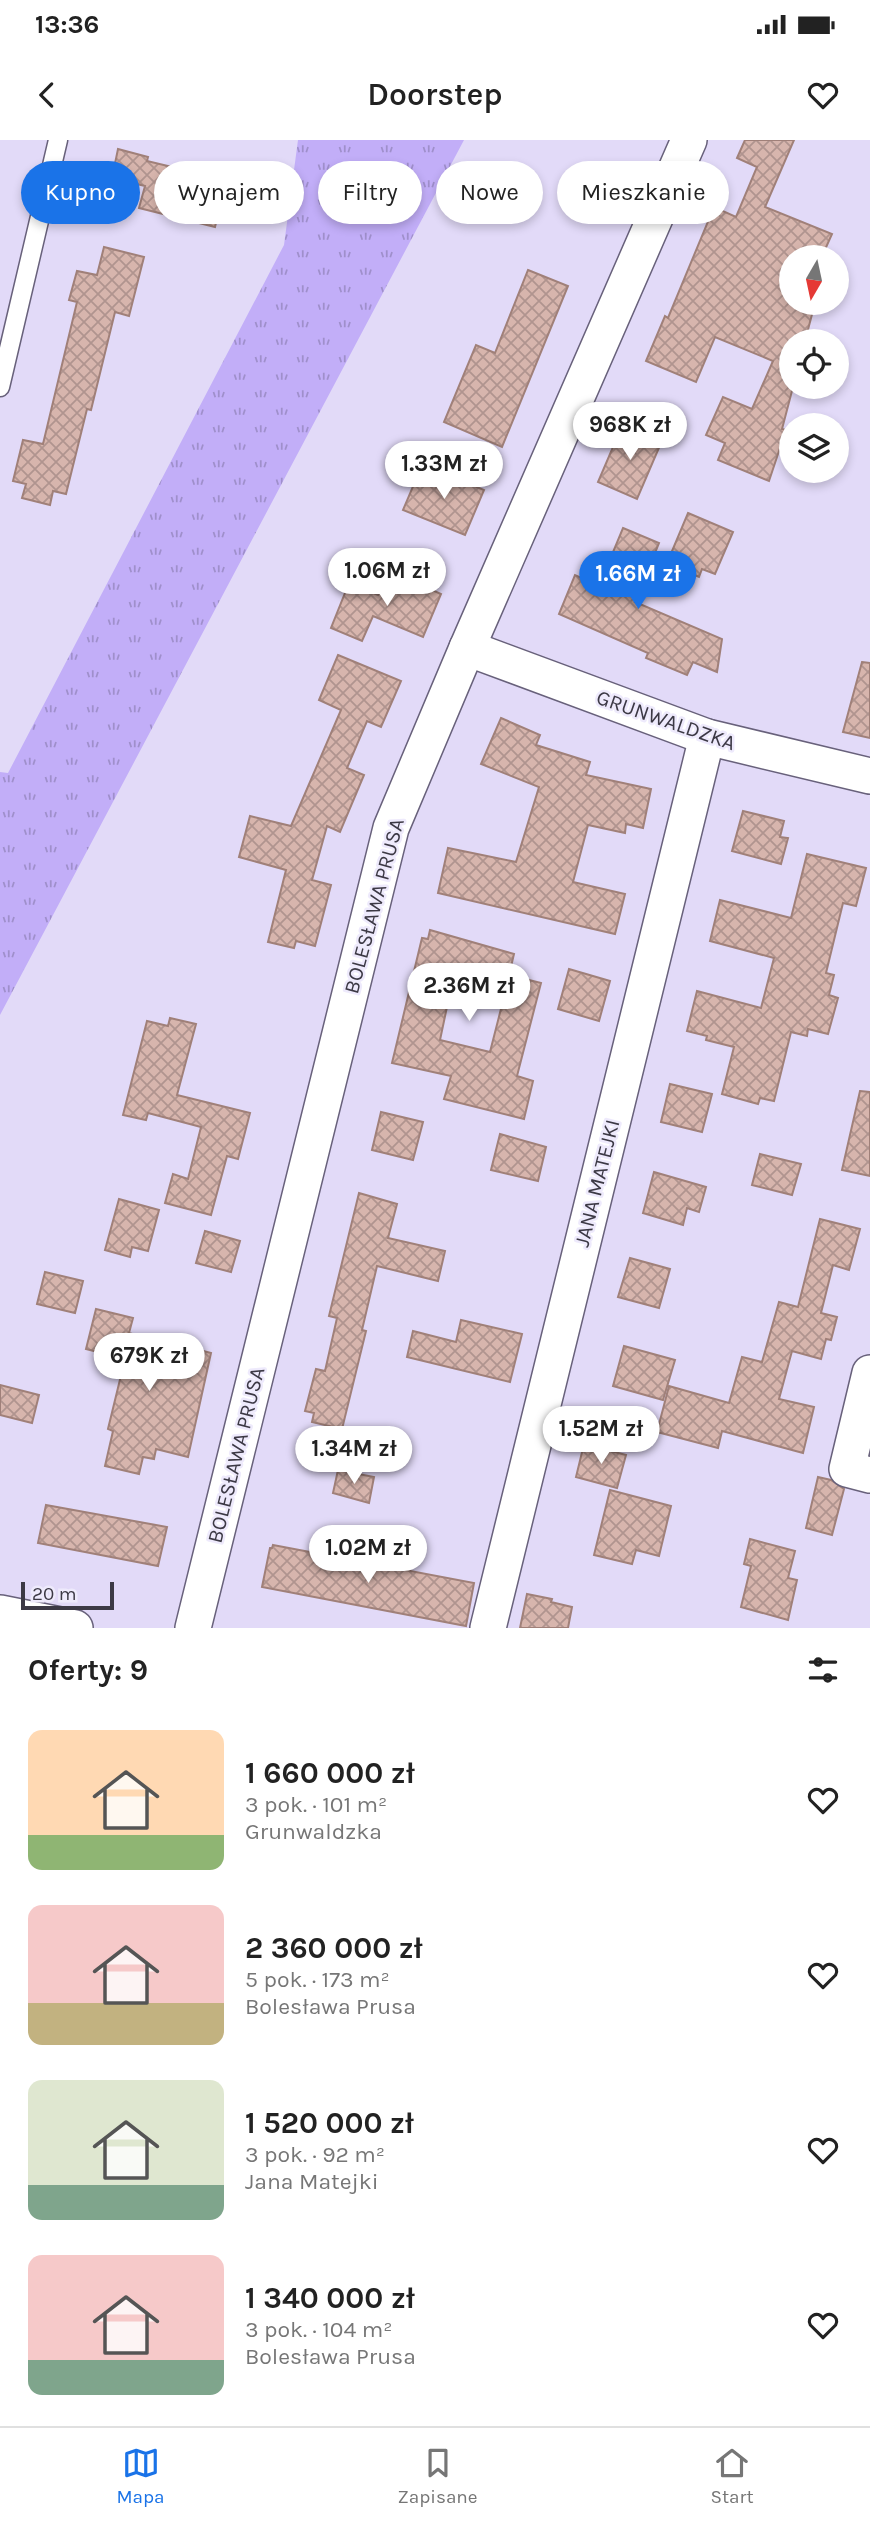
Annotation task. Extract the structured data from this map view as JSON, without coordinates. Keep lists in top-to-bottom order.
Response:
{
  "streets": {
    "street": ["GRUNWALDZKA", "BOLESŁAWA PRUSA", "JANA MATEJKI"]
  },
  "crossings": [
    ["GRUNWALDZKA", "BOLESŁAWA PRUSA"],
    ["GRUNWALDZKA", "JANA MATEJKI"]
  ],
  "scale_bar": "20 m",
  "north": "bottom",
  "page": {
    "status": "13:36",
    "header": "Doorstep",
    "chip": [
      "Kupno",
      "Wynajem",
      "Filtry",
      "Nowe",
      "Mieszkanie"
    ],
    "price": [
      "968K zł",
      "1.33M zł",
      "1.06M zł",
      "1.66M zł",
      "2.36M zł",
      "679K zł",
      "1.52M zł",
      "1.34M zł",
      "1.02M zł"
    ],
    "scale": "20 m",
    "heading": "Oferty: 9",
    "list": [
      {
        "name": "1 660 000 zł",
        "note": "3 pok. · 101 m² · Grunwaldzka"
      },
      {
        "name": "2 360 000 zł",
        "note": "5 pok. · 173 m² · Bolesława Prusa"
      },
      {
        "name": "1 520 000 zł",
        "note": "3 pok. · 92 m² · Jana Matejki"
      },
      {
        "name": "1 340 000 zł",
        "note": "3 pok. · 104 m² · Bolesława Prusa"
      }
    ],
    "tabs": ["Mapa", "Zapisane", "Start"]
  }
}
